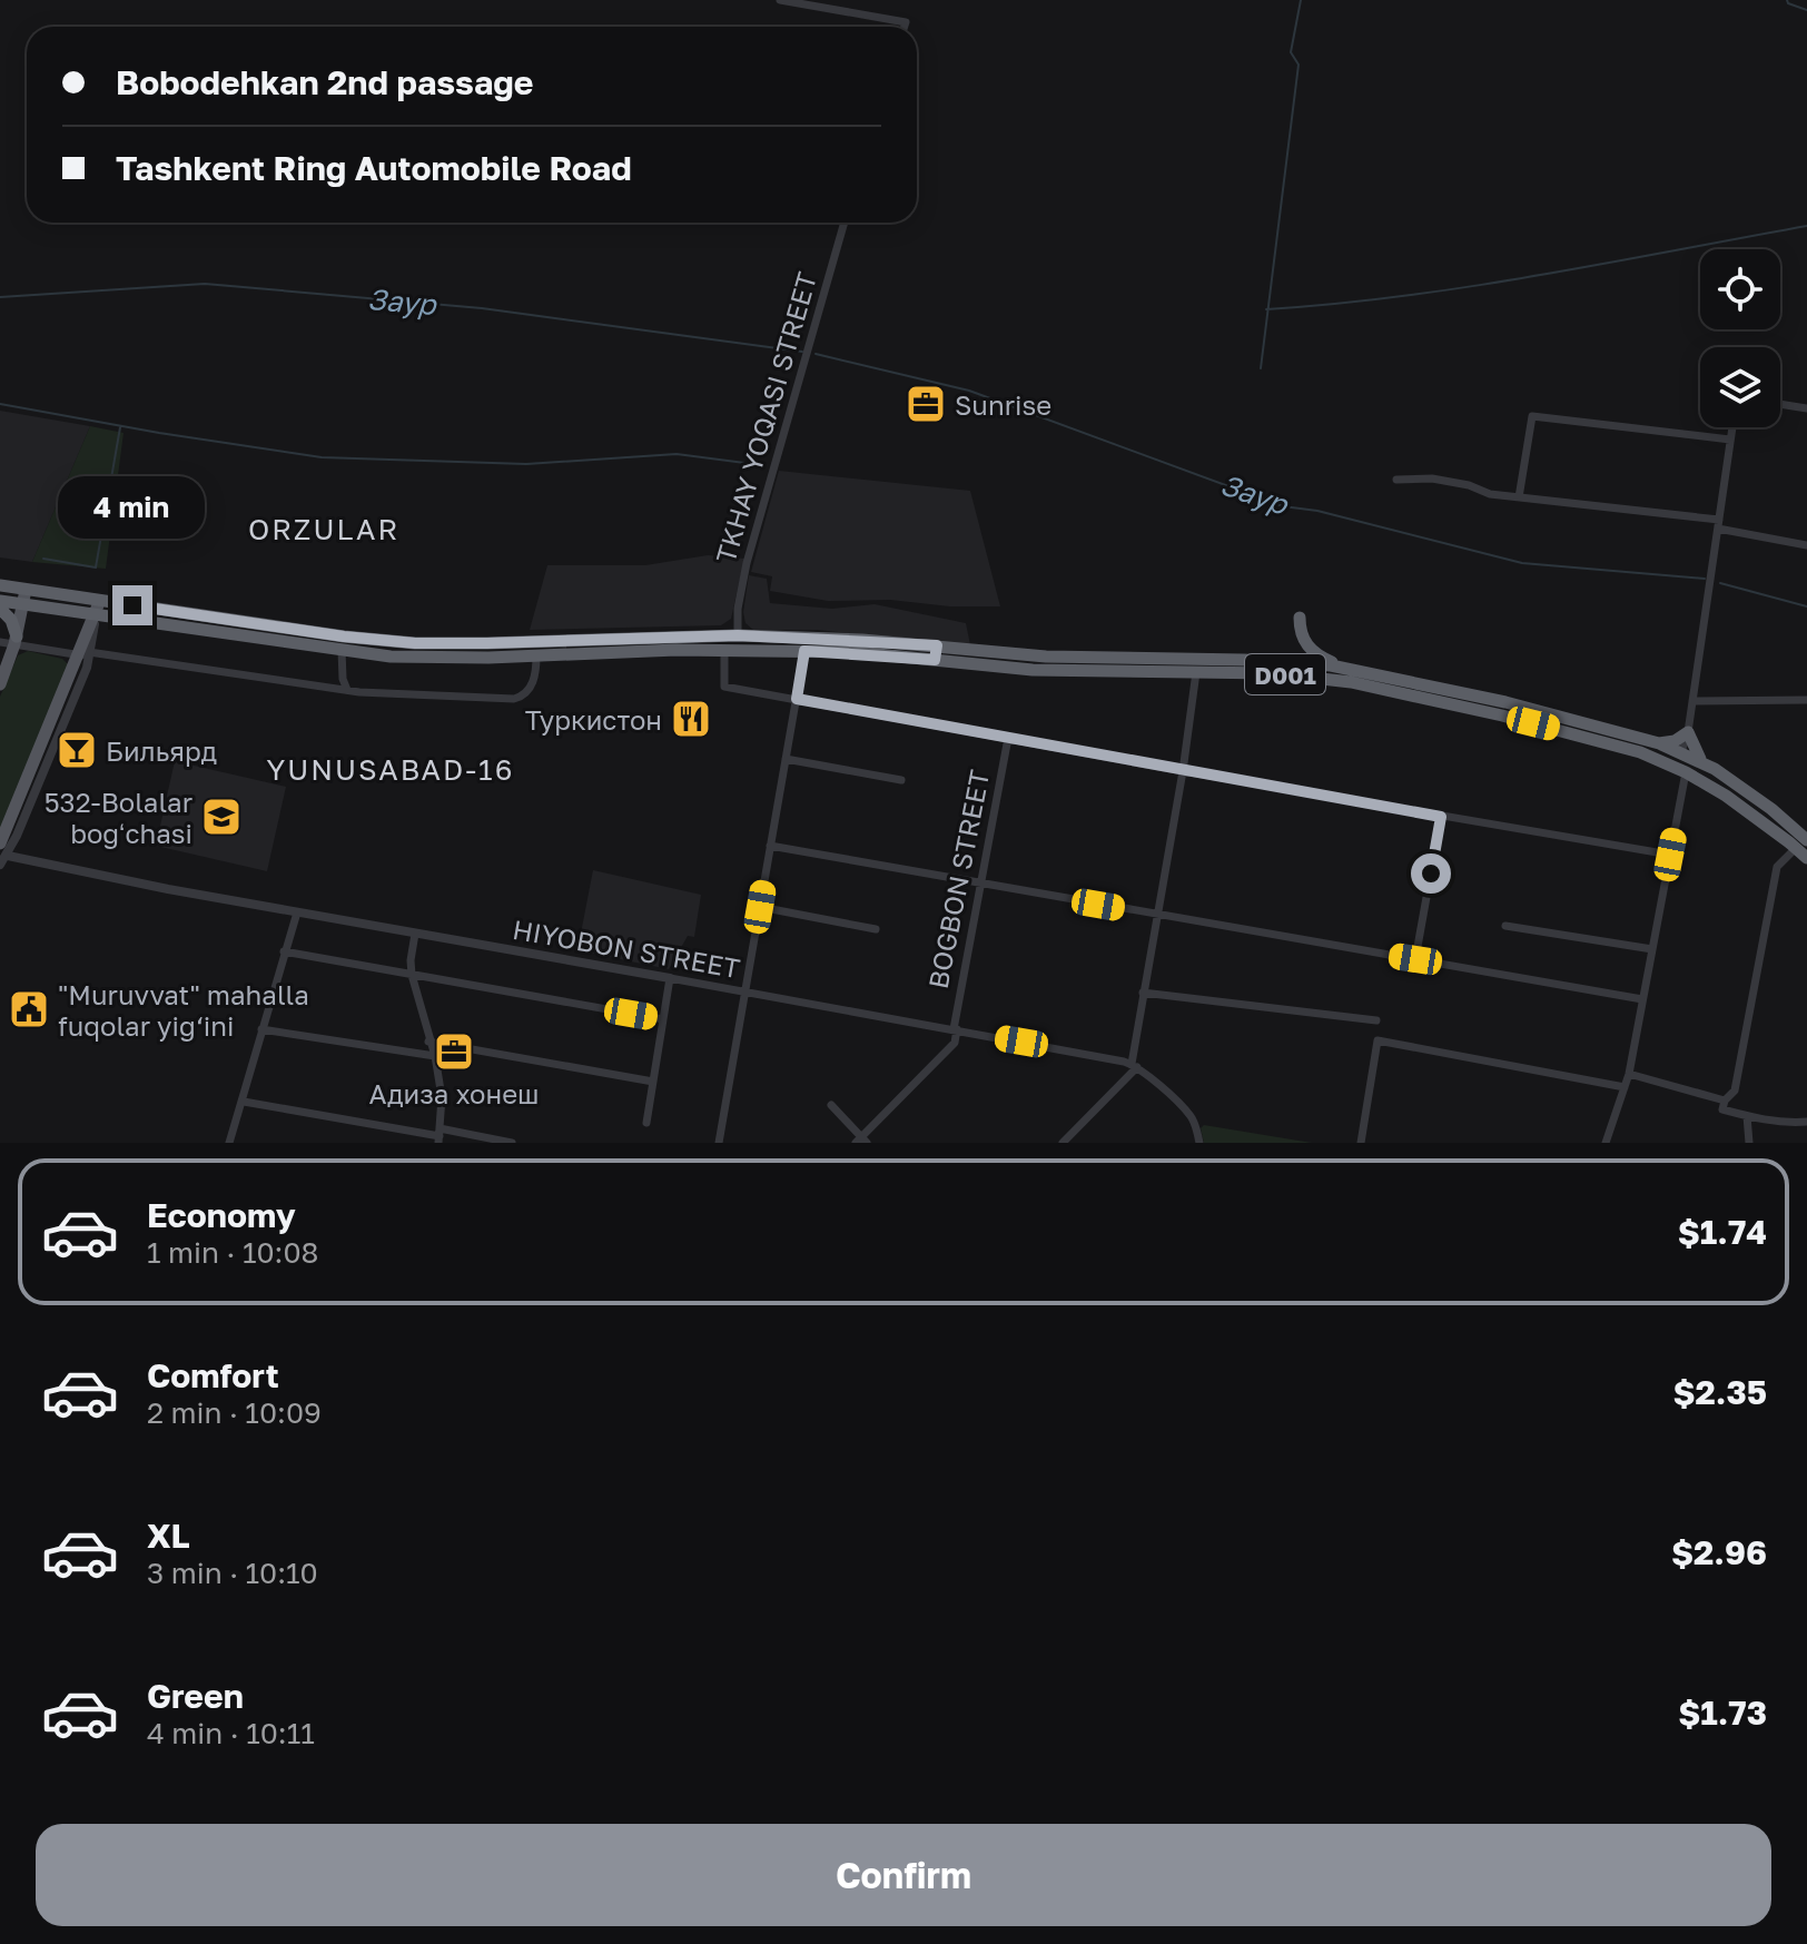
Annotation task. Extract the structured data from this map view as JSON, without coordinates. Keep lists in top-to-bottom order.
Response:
{
  "streets": {
    "highway": ["D001"],
    "street": ["TKHAY YOQASI STREET", "BOGBON STREET", "HIYOBON STREET"]
  },
  "crossings": [
    ["TKHAY YOQASI STREET", "D001"],
    ["BOGBON STREET", "HIYOBON STREET"]
  ],
  "districts": ["ORZULAR", "YUNUSABAD-16"],
  "water": ["Заур"],
  "places": {
    "office": ["Sunrise", "Адиза хонеш"],
    "restaurant": ["Туркистон"],
    "bar": ["Бильярд"],
    "school or university": ["532-Bolalar bogʻchasi"],
    "public building": ["\"Muruvvat\" mahalla fuqolar yig‘ini"]
  },
  "page": {
    "banner": ["Bobodehkan 2nd passage", "Tashkent Ring Automobile Road"],
    "bubble": "4 min",
    "list": [
      {
        "name": "Economy",
        "note": "1 min · 10:08",
        "value": "$1.74"
      },
      {
        "name": "Comfort",
        "note": "2 min · 10:09",
        "value": "$2.35"
      },
      {
        "name": "XL",
        "note": "3 min · 10:10",
        "value": "$2.96"
      },
      {
        "name": "Green",
        "note": "4 min · 10:11",
        "value": "$1.73"
      }
    ],
    "buttons": "Confirm"
  }
}
